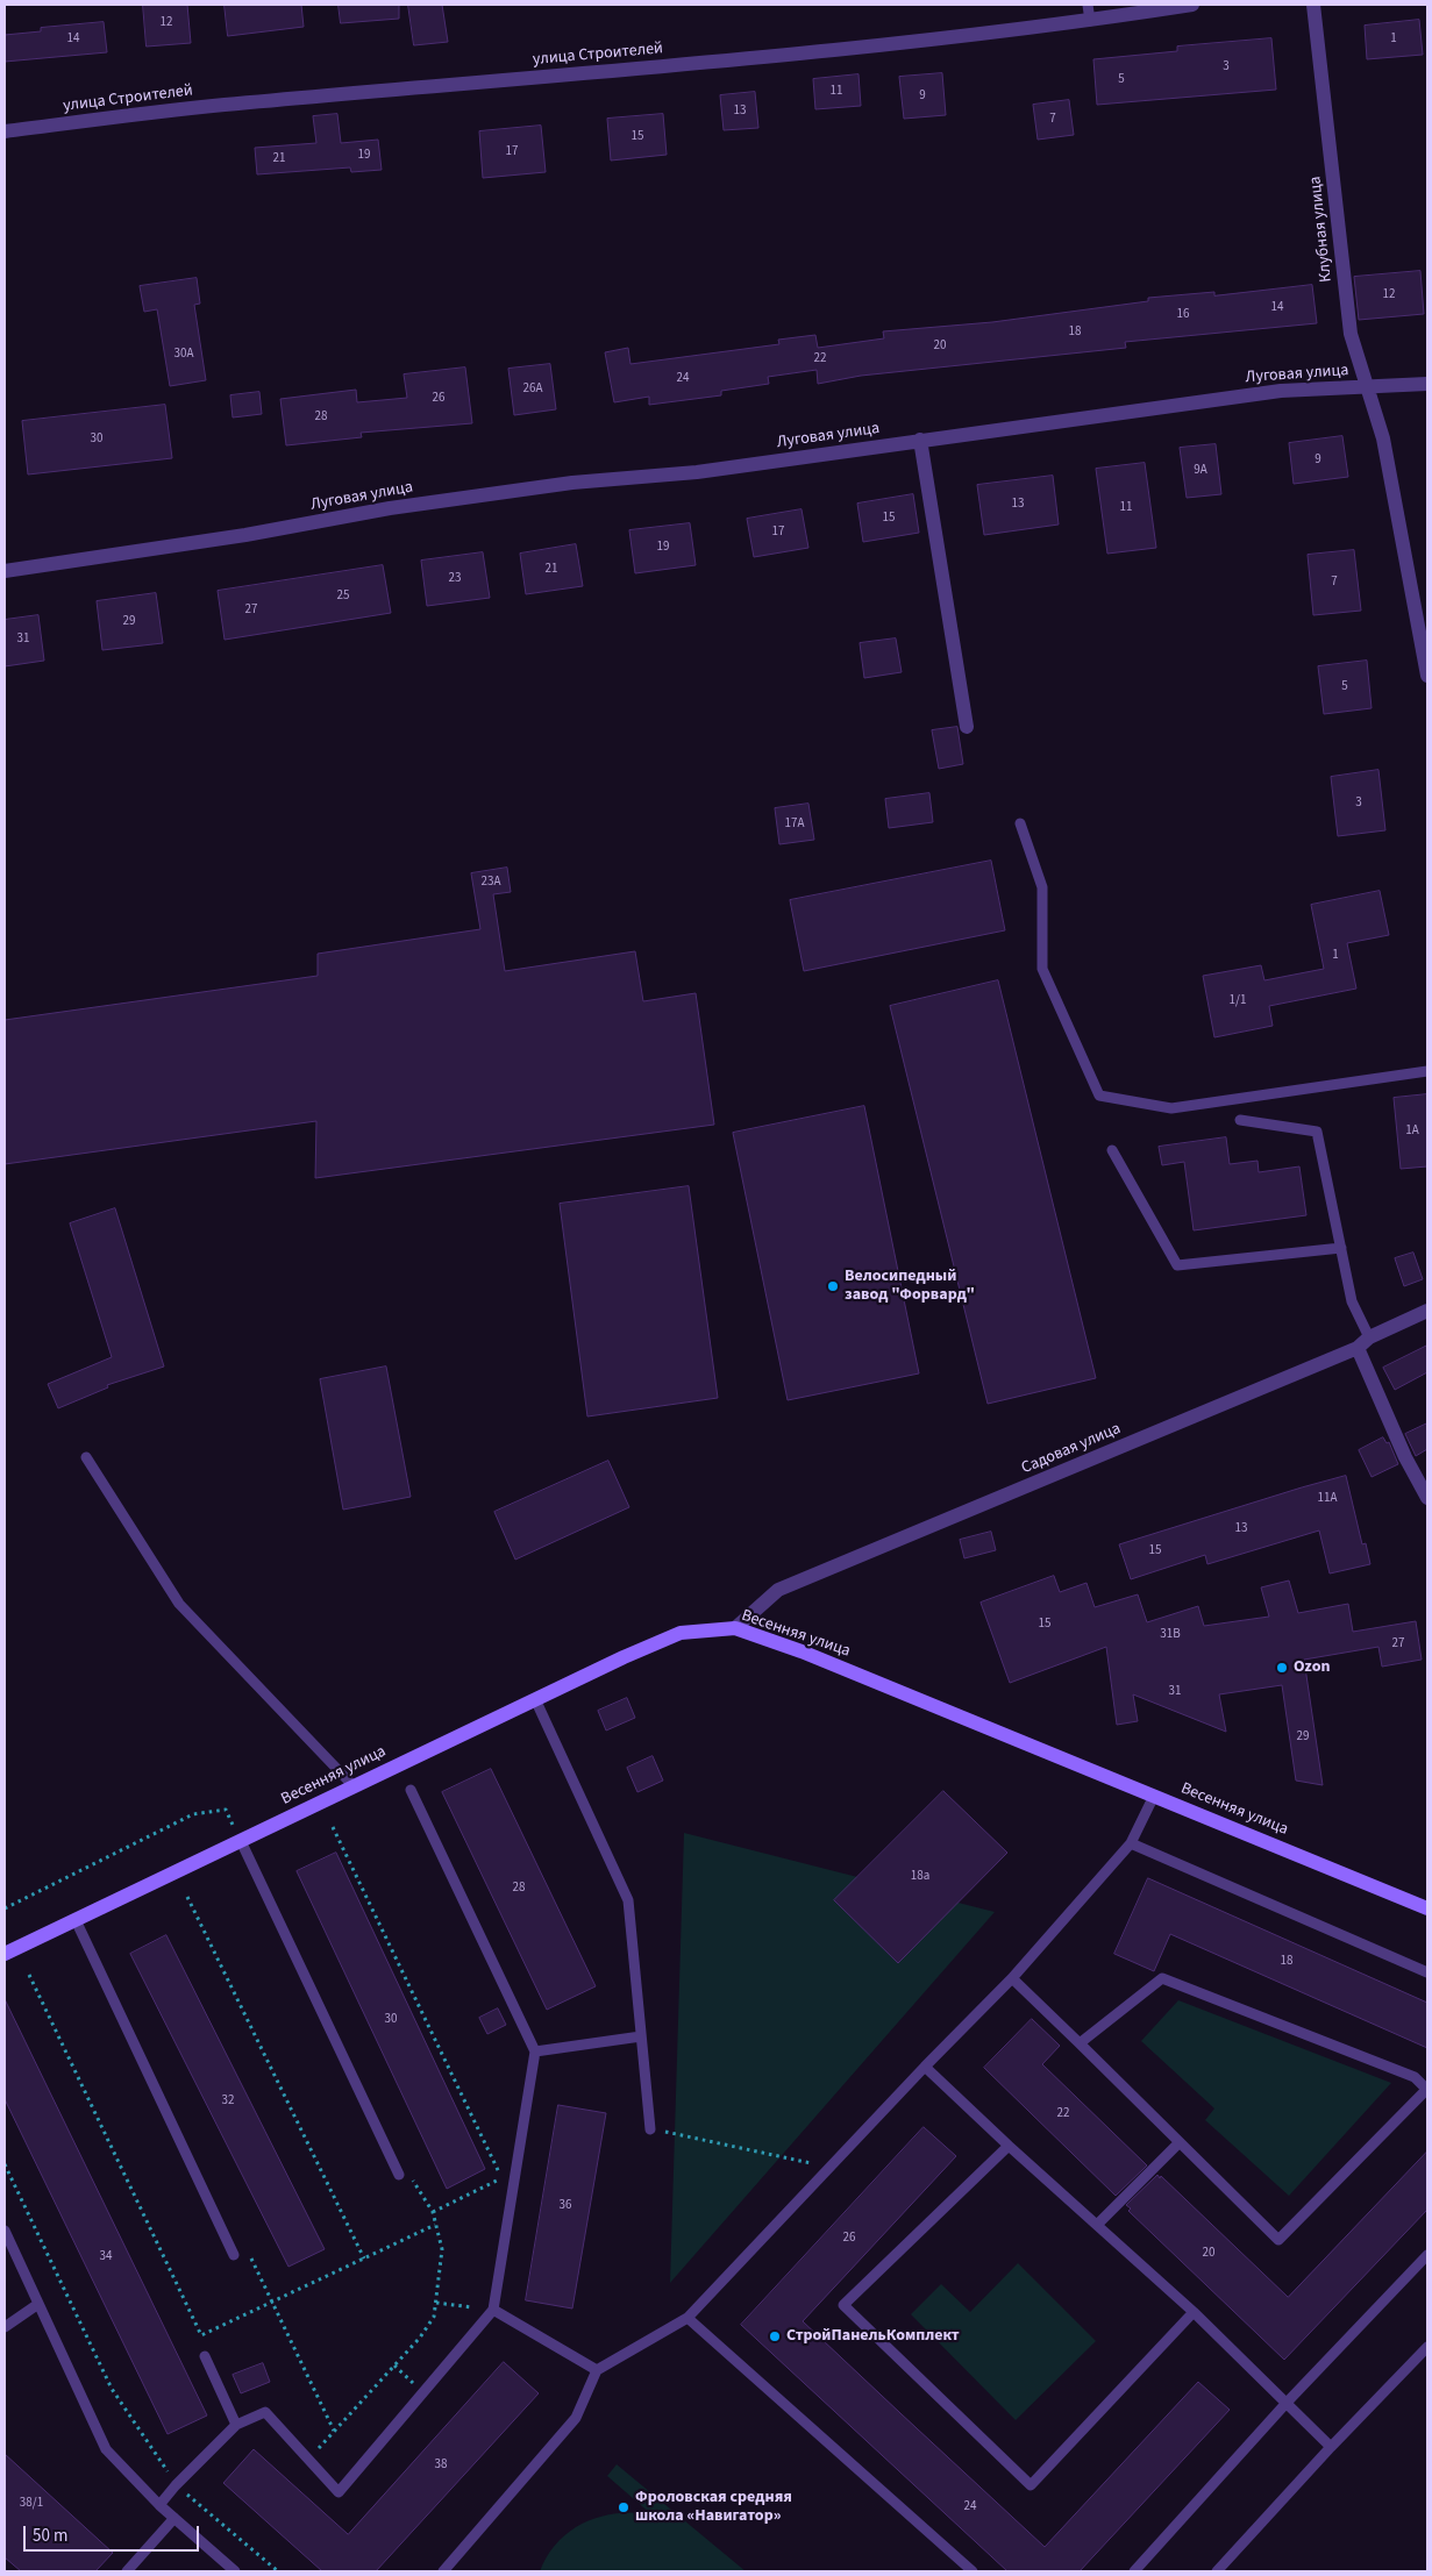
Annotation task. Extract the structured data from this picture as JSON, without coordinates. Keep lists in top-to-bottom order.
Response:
{
  "streets": {
    "street": [
      "улица Строителей",
      "Клубная улица",
      "Луговая улица",
      "Садовая улица",
      "Весенняя улица"
    ]
  },
  "crossings": [
    ["Клубная улица", "Луговая улица"],
    ["Садовая улица", "Весенняя улица"]
  ],
  "places": [
    "Велосипедный завод \"Форвард\"",
    "Ozon",
    "СтройПанельКомплект",
    "Фроловская средняя школа «Навигатор»"
  ],
  "house_numbers": [
    "12",
    "14",
    "1",
    "3",
    "5",
    "11",
    "9",
    "13",
    "7",
    "15",
    "17",
    "19",
    "21",
    "12",
    "14",
    "16",
    "18",
    "20",
    "30А",
    "22",
    "24",
    "26А",
    "26",
    "28",
    "30",
    "9",
    "9А",
    "13",
    "11",
    "15",
    "17",
    "19",
    "21",
    "23",
    "7",
    "25",
    "27",
    "29",
    "31",
    "5",
    "3",
    "17А",
    "23А",
    "1",
    "1/1",
    "1А",
    "11А",
    "13",
    "15",
    "15",
    "31В",
    "27",
    "31",
    "29",
    "18а",
    "28",
    "18",
    "30",
    "32",
    "22",
    "36",
    "26",
    "20",
    "34",
    "38",
    "38/1",
    "24"
  ],
  "scale_bar": "50 m"
}
